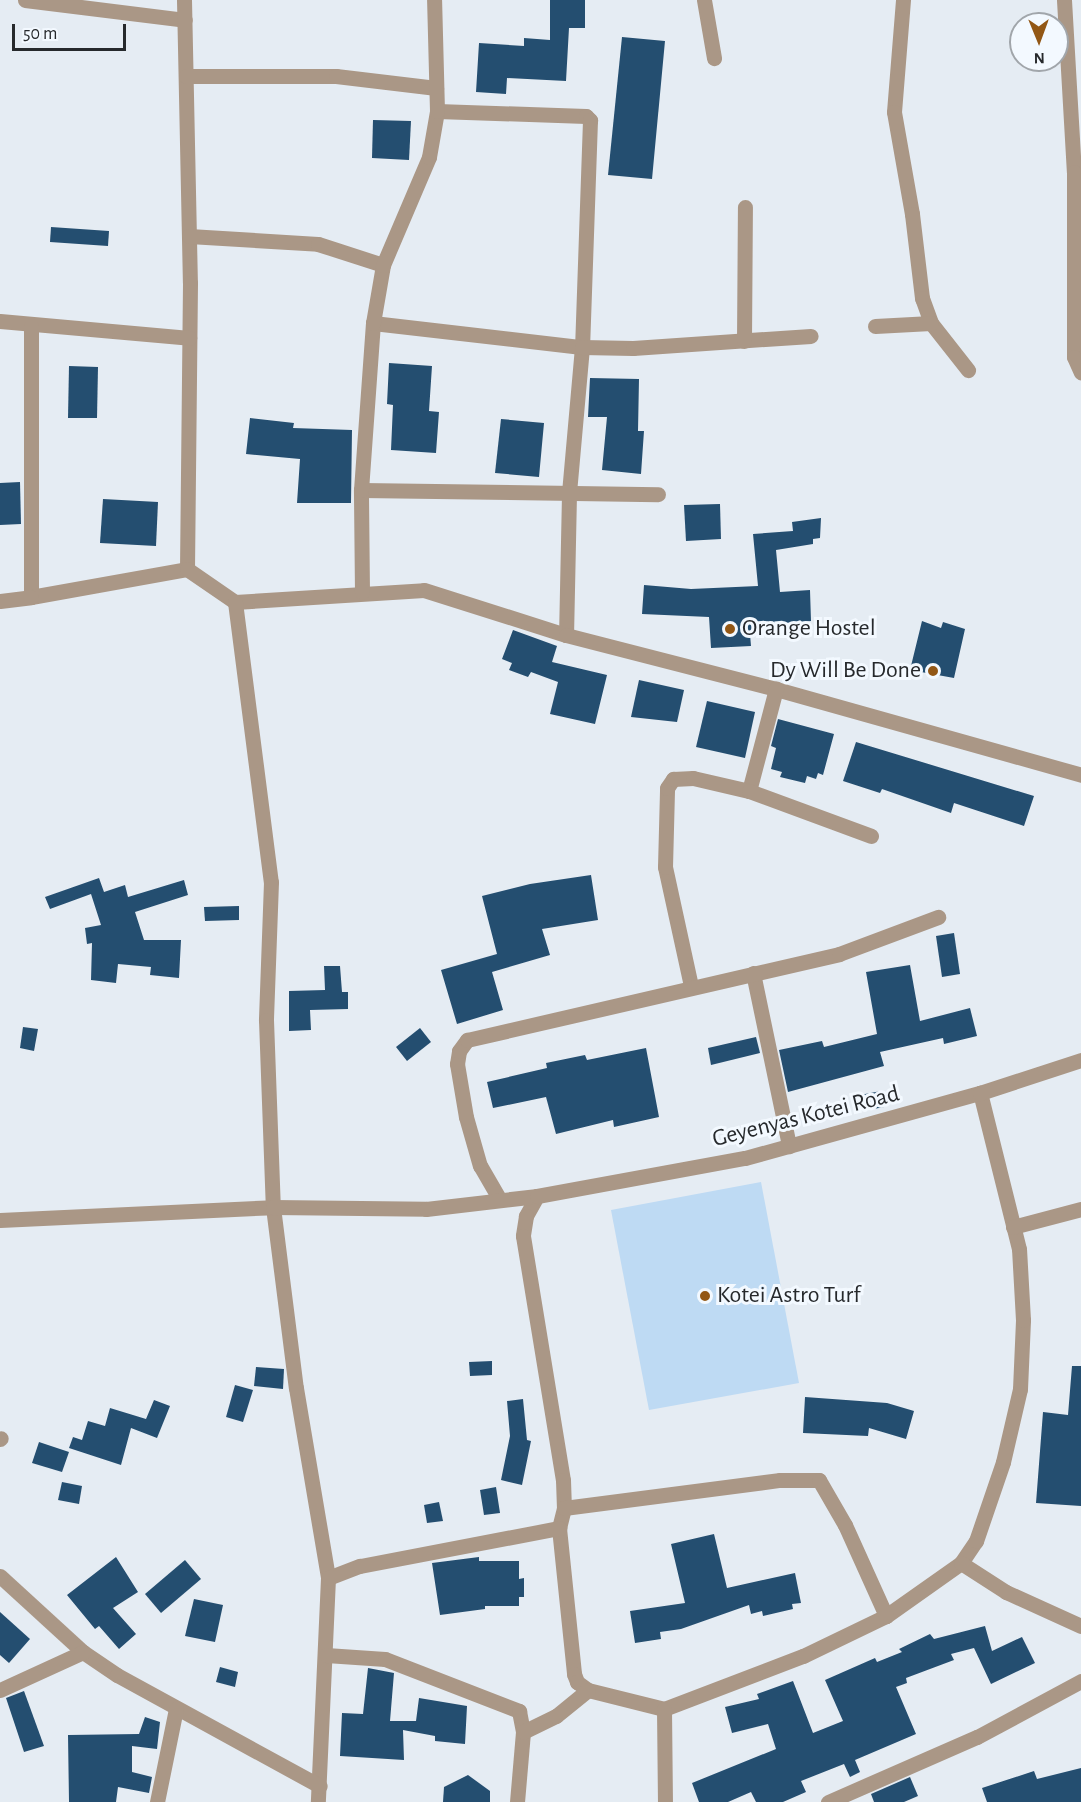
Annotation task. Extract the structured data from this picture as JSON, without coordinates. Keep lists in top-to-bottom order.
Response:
{
  "streets": {
    "street": ["Geyenyas Kotei Road"]
  },
  "places": ["Orange Hostel", "Dy Will Be Done", "Kotei Astro Turf"],
  "scale_bar": "50 m",
  "north": "bottom"
}
